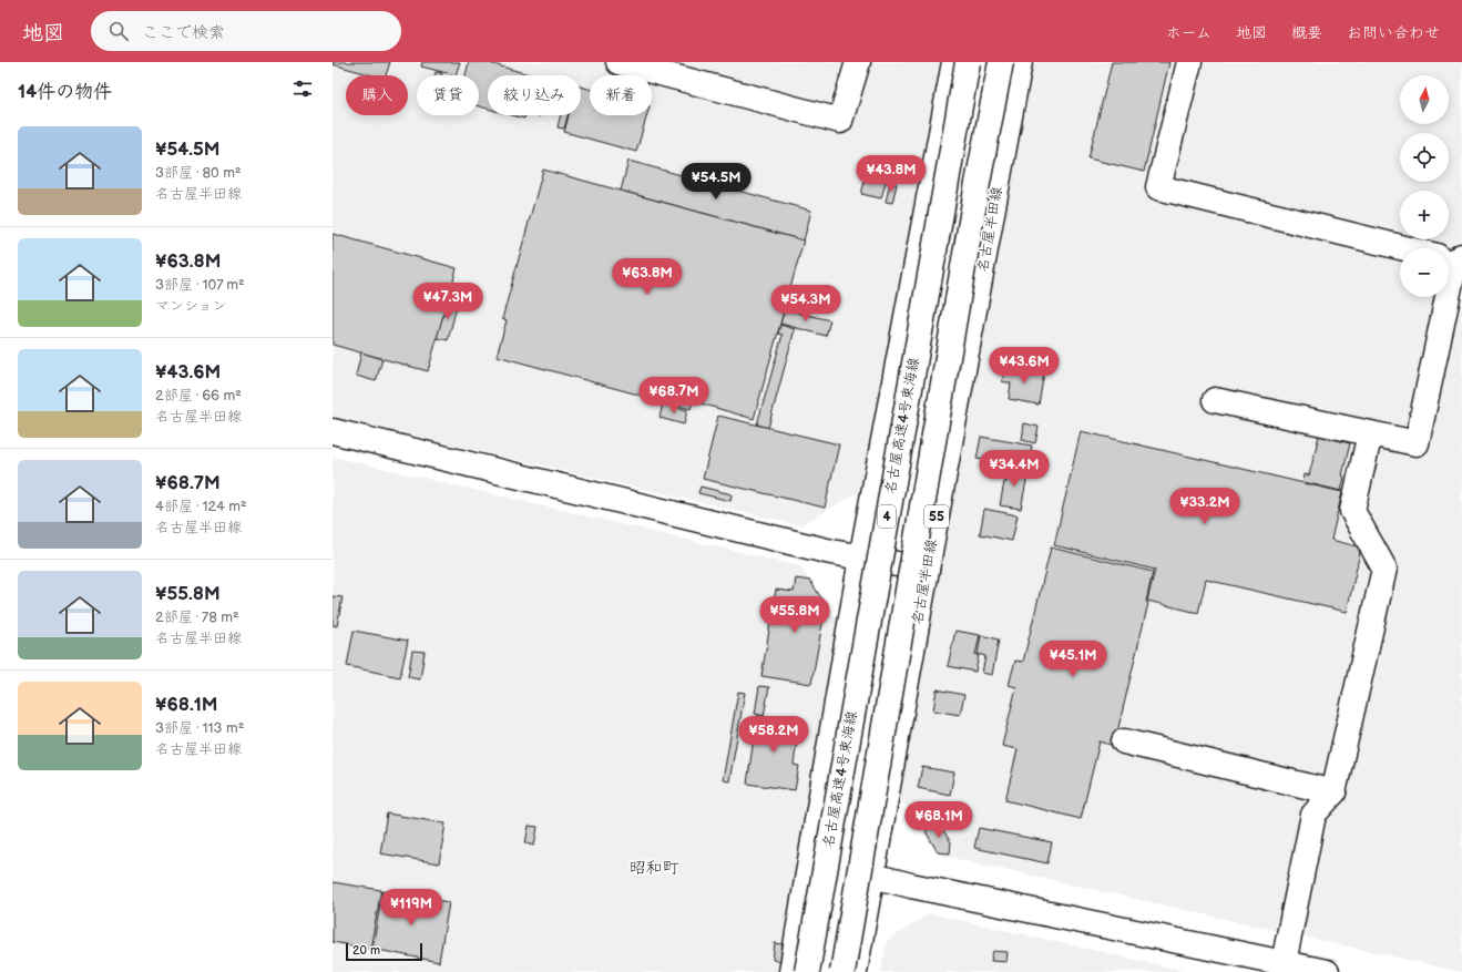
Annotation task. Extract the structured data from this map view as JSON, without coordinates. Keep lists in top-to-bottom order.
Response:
{
  "streets": {
    "main road": [
      "名古屋半田線",
      "名古屋高速4号東海線",
      "4",
      "55"
    ]
  },
  "districts": ["昭和町"],
  "scale_bar": "20 m",
  "north": "top",
  "page": {
    "header": "地図",
    "search": "ここで検索",
    "nav": [
      "ホーム",
      "地図",
      "概要",
      "お問い合わせ"
    ],
    "heading": "14件の物件",
    "map_buttons": ["+", "−"],
    "chip": [
      "購入",
      "賃貸",
      "絞り込み",
      "新着"
    ],
    "list": [
      {
        "name": "¥54.5M",
        "note": "3部屋 · 80 m² · 名古屋半田線"
      },
      {
        "name": "¥63.8M",
        "note": "3部屋 · 107 m² · マンション"
      },
      {
        "name": "¥43.6M",
        "note": "2部屋 · 66 m² · 名古屋半田線"
      },
      {
        "name": "¥68.7M",
        "note": "4部屋 · 124 m² · 名古屋半田線"
      },
      {
        "name": "¥55.8M",
        "note": "2部屋 · 78 m² · 名古屋半田線"
      },
      {
        "name": "¥68.1M",
        "note": "3部屋 · 113 m² · 名古屋半田線"
      }
    ],
    "price": [
      "¥43.8M",
      "¥54.5M",
      "¥63.8M",
      "¥47.3M",
      "¥54.3M",
      "¥43.6M",
      "¥68.7M",
      "¥34.4M",
      "¥33.2M",
      "¥55.8M",
      "¥45.1M",
      "¥58.2M",
      "¥68.1M",
      "¥119M"
    ],
    "scale": "20 m"
  }
}
